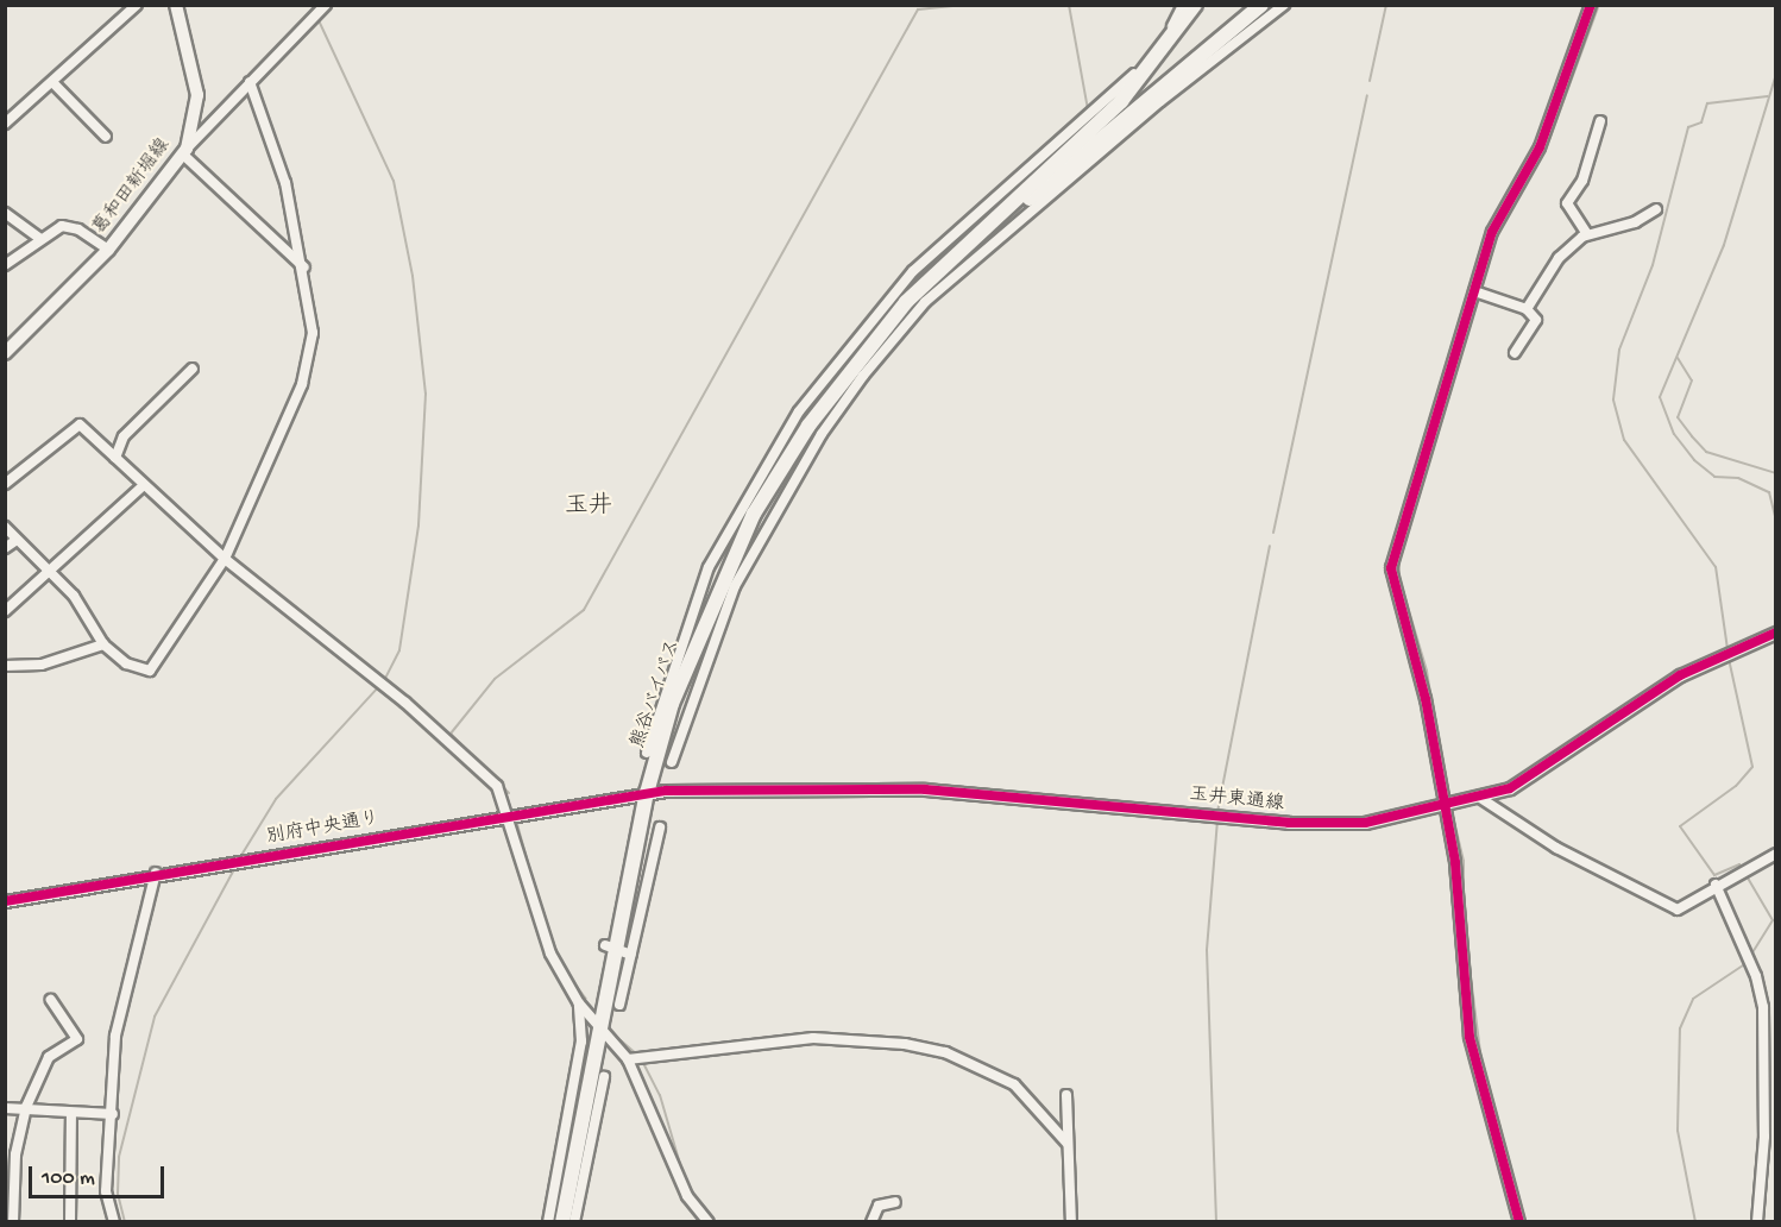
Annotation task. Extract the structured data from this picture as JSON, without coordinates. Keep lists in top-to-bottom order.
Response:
{
  "streets": {
    "highway": ["熊谷バイパス"],
    "main road": ["葛和田新堀線"],
    "street": ["玉井東通線", "別府中央通り"]
  },
  "crossings": [
    ["熊谷バイパス", "玉井東通線"],
    ["熊谷バイパス", "別府中央通り"],
    ["玉井東通線", "別府中央通り"]
  ],
  "districts": ["玉井"],
  "scale_bar": "100 m"
}
